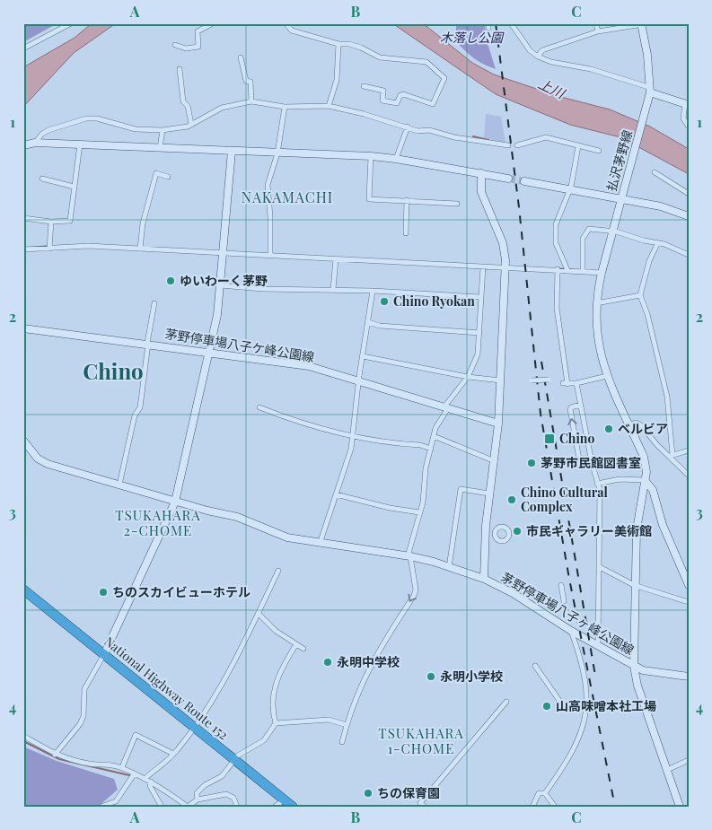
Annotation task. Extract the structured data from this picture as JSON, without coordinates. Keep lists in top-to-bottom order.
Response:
{
  "streets": {
    "highway": ["National Highway Route 152"],
    "street": ["払沢茅野線", "茅野停車場八子ケ峰公園線", "茅野停車場八子ヶ峰公園線"]
  },
  "crossings": [
    ["茅野停車場八子ケ峰公園線", "茅野停車場八子ヶ峰公園線"]
  ],
  "districts": [
    "NAKAMACHI",
    "Chino",
    "TSUKAHARA 2-CHOME",
    "TSUKAHARA 1-CHOME"
  ],
  "water": ["上川"],
  "parks": ["木落し公園"],
  "places": {
    "other": [
      "ゆいわーく茅野",
      "Chino Ryokan",
      "ベルビア",
      "茅野市民館図書室",
      "Chino Cultural Complex",
      "市民ギャラリー美術館",
      "ちのスカイビューホテル",
      "永明中学校",
      "永明小学校",
      "山高味噌本社工場",
      "ちの保育園"
    ],
    "transit": ["Chino"]
  },
  "grid": {
    "columns": ["A", "B", "C"],
    "rows": [
      "1",
      "2",
      "3",
      "4"
    ]
  }
}
